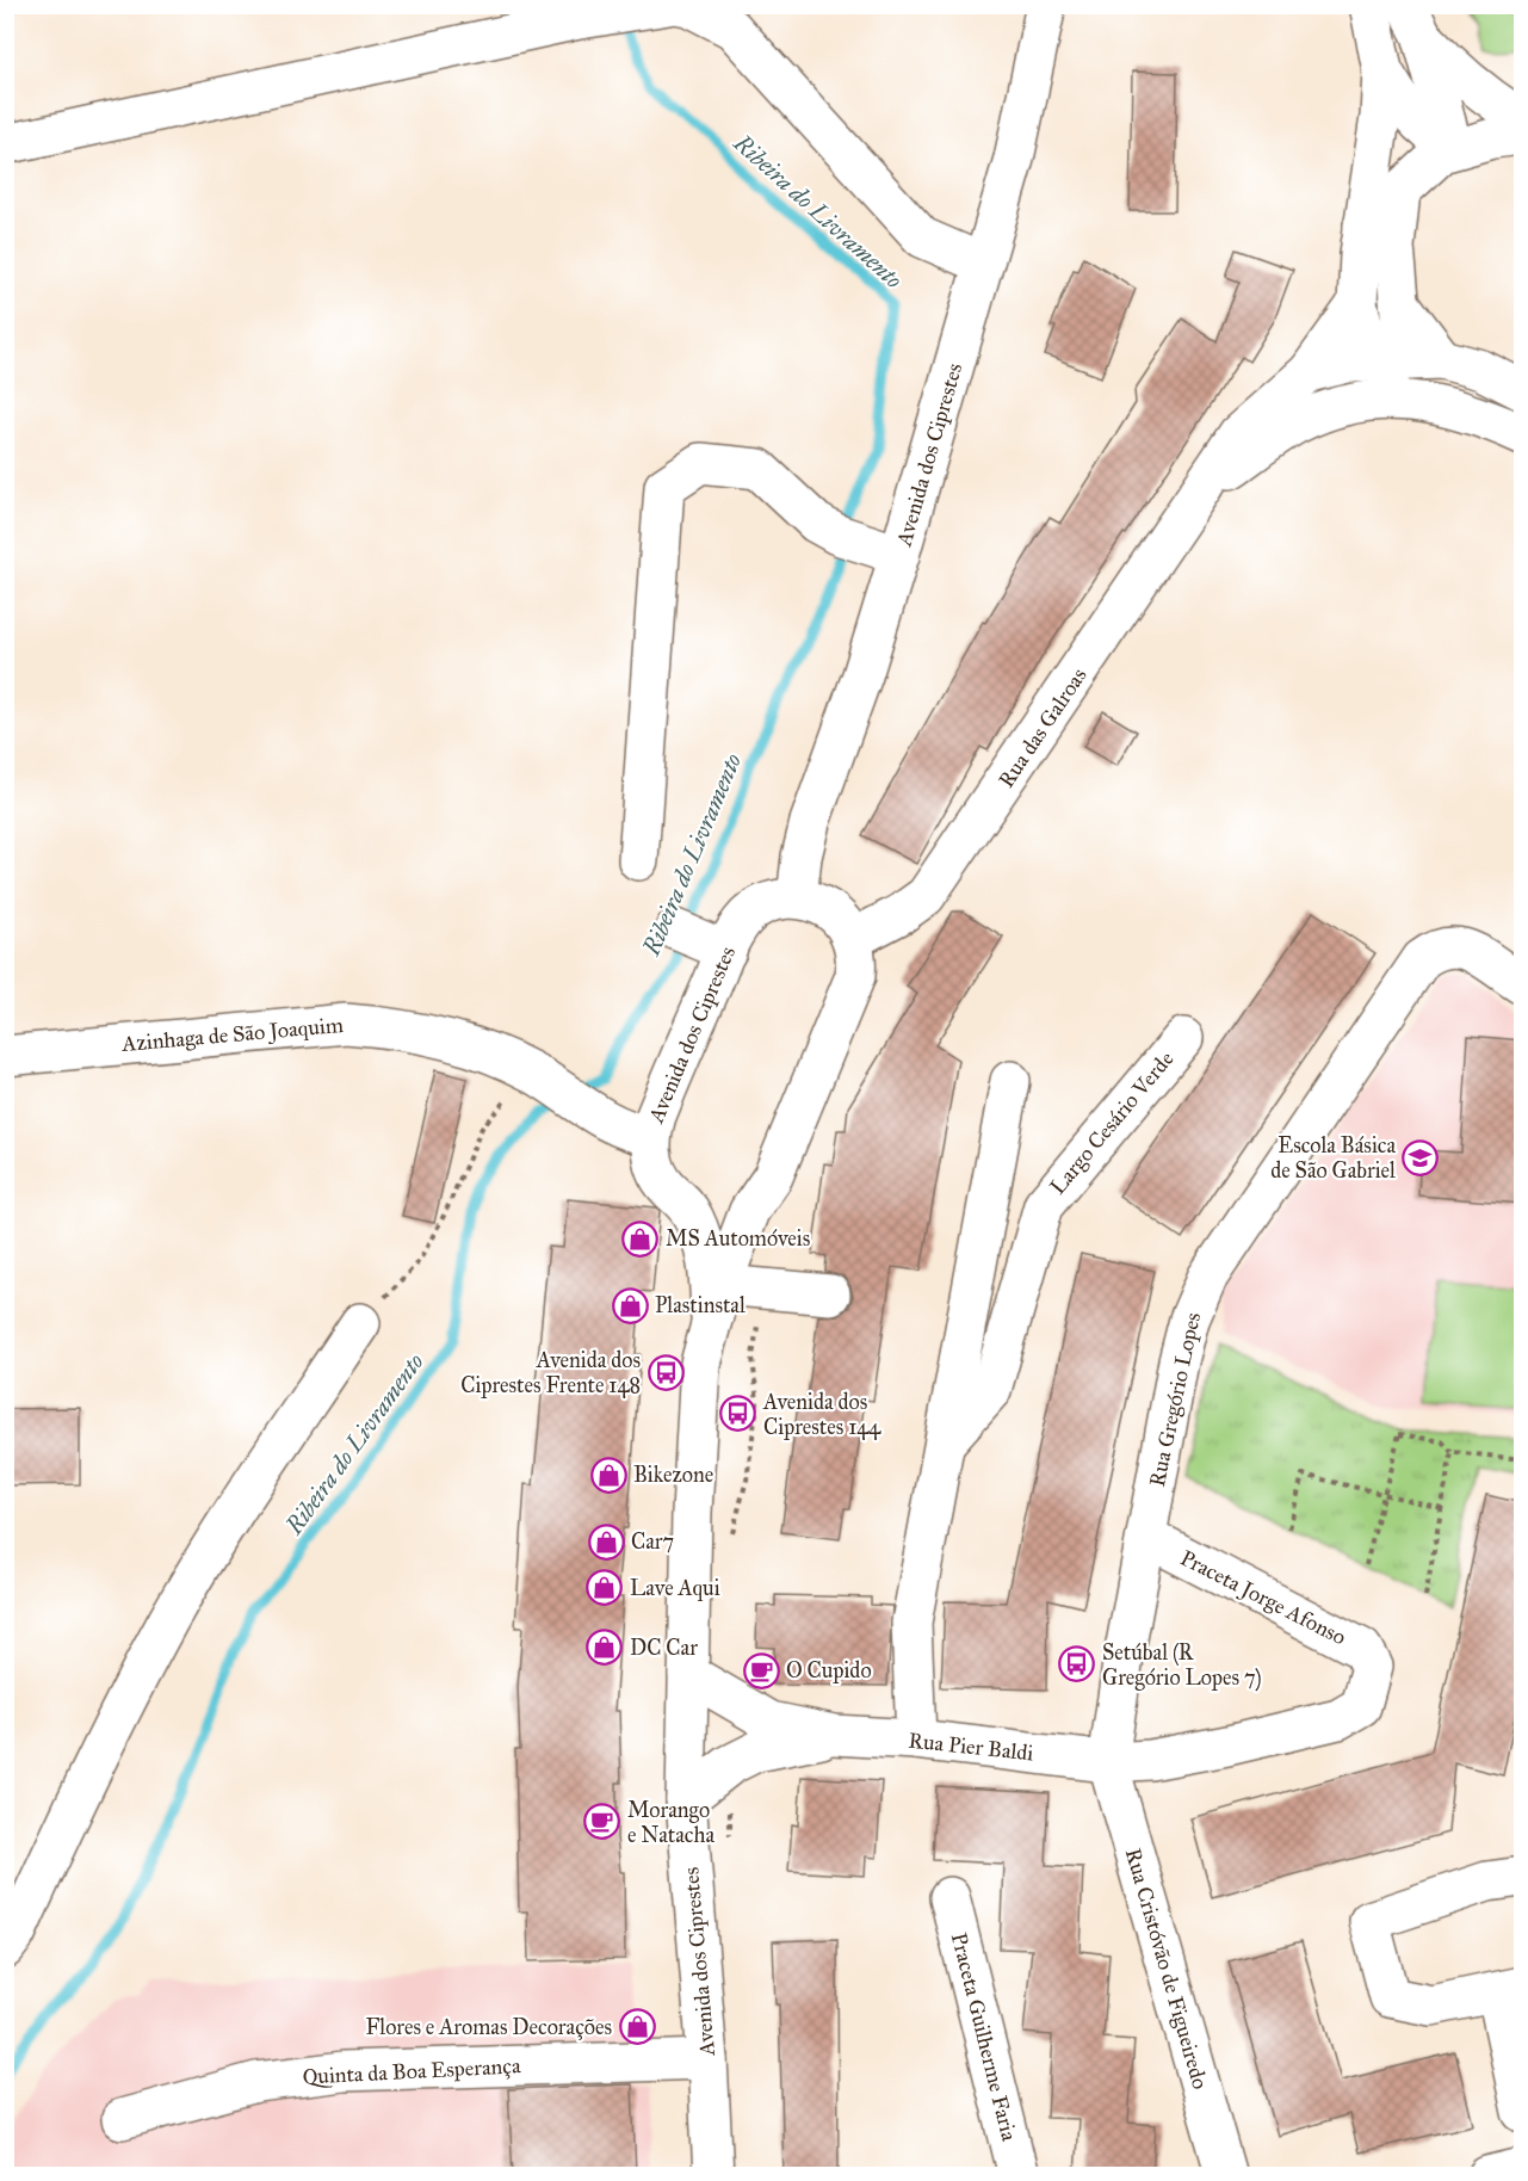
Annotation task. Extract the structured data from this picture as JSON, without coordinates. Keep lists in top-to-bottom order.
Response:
{
  "streets": {
    "street": [
      "Avenida dos Ciprestes",
      "Rua das Galroas",
      "Azinhaga de São Joaquim",
      "Largo Cesário Verde",
      "Rua Gregório Lopes",
      "Praceta Jorge Afonso",
      "Rua Pier Baldi",
      "Rua Cristóvão de Figueiredo",
      "Praceta Guilherme Faria",
      "Quinta da Boa Esperança"
    ]
  },
  "crossings": [
    ["Avenida dos Ciprestes", "Rua das Galroas"],
    ["Avenida dos Ciprestes", "Azinhaga de São Joaquim"],
    ["Avenida dos Ciprestes", "Rua Pier Baldi"],
    ["Avenida dos Ciprestes", "Quinta da Boa Esperança"],
    ["Rua Gregório Lopes", "Praceta Jorge Afonso"],
    ["Rua Gregório Lopes", "Rua Pier Baldi"],
    ["Rua Gregório Lopes", "Rua Cristóvão de Figueiredo"],
    ["Praceta Jorge Afonso", "Rua Pier Baldi"],
    ["Praceta Jorge Afonso", "Rua Cristóvão de Figueiredo"],
    ["Rua Pier Baldi", "Rua Cristóvão de Figueiredo"]
  ],
  "water": ["Ribeira do Livramento"],
  "places": {
    "school or university": ["Escola Básica de São Gabriel"],
    "shop": [
      "MS Automóveis",
      "Plastinstal",
      "Bikezone",
      "Car7",
      "Lave Aqui",
      "DC Car",
      "Flores e Aromas Decorações"
    ],
    "bus stop": ["Avenida dos Ciprestes Frente 148", "Avenida dos Ciprestes 144", "Setúbal (R Gregório Lopes 7)"],
    "cafe": ["O Cupido", "Morango e Natacha"]
  }
}
